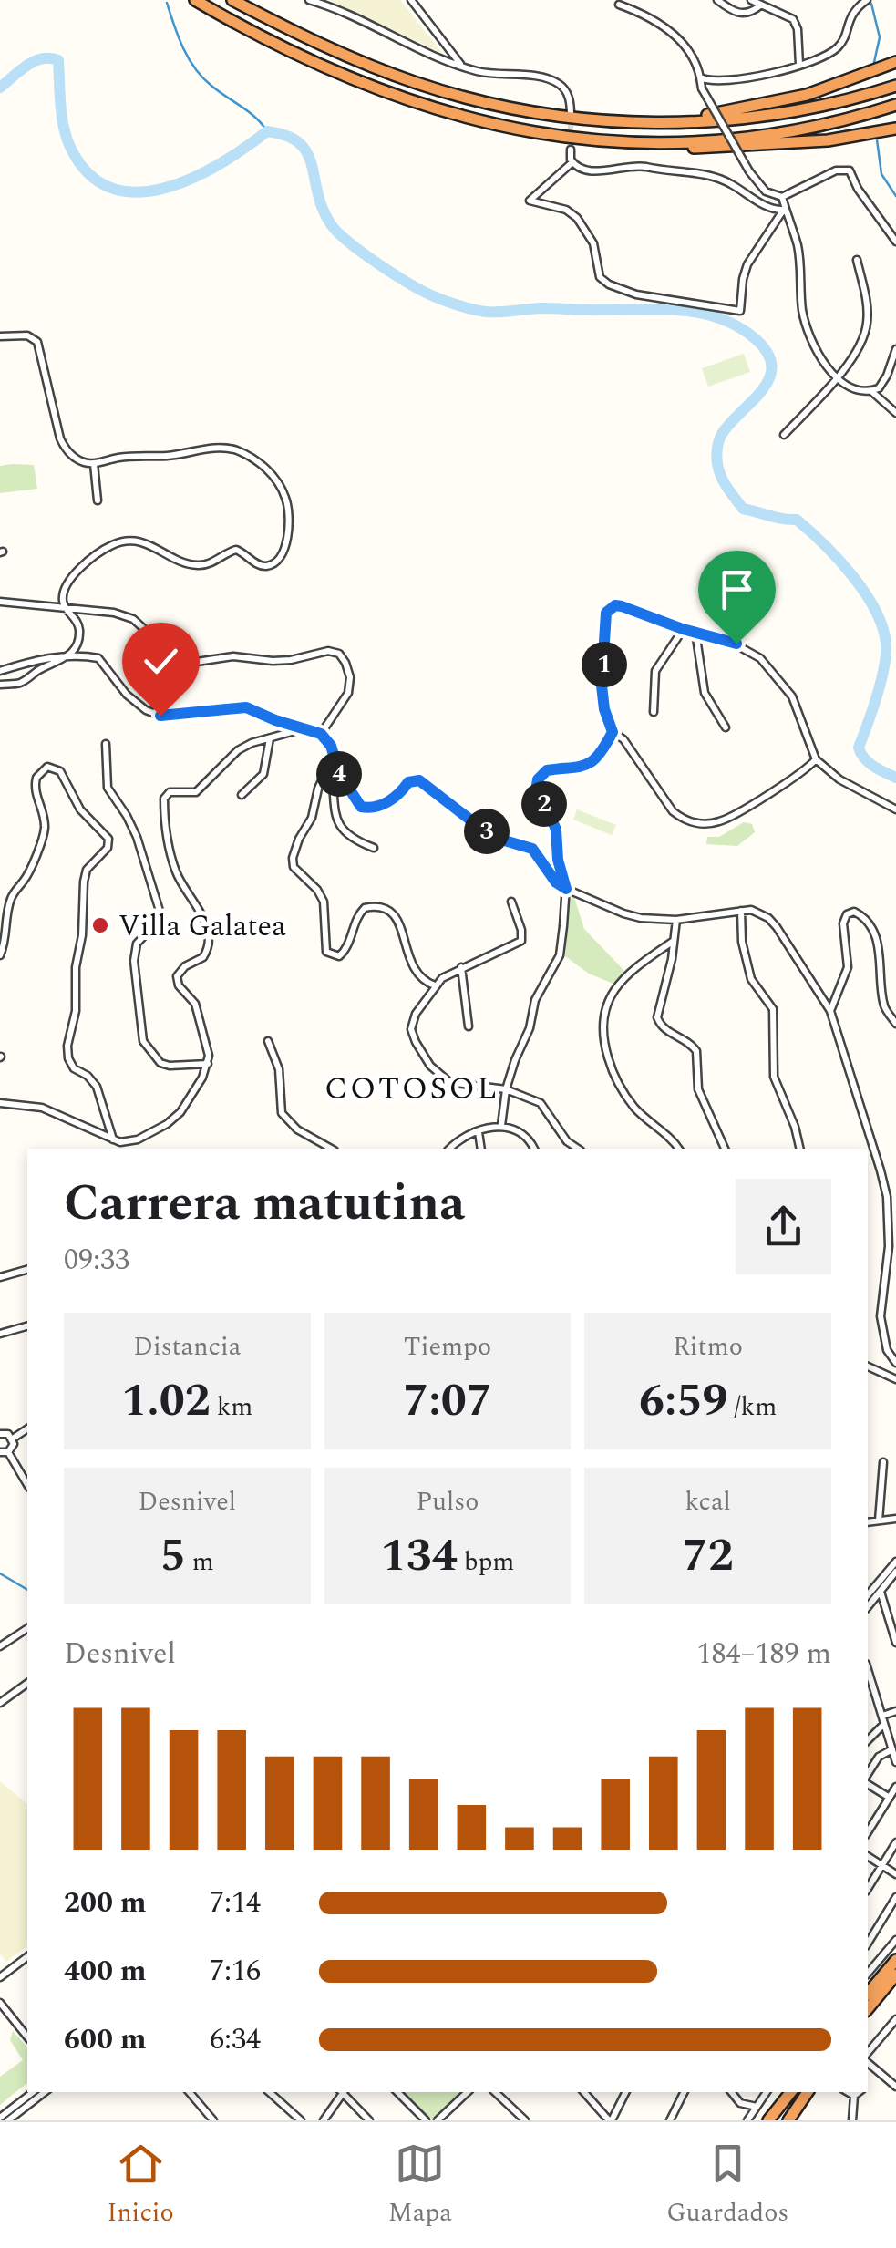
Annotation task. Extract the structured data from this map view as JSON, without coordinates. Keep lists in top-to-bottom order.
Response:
{
  "districts": ["COTOSOL"],
  "places": ["Villa Galatea"],
  "page": {
    "pins": [
      "1",
      "4",
      "2",
      "3"
    ],
    "heading": ["Carrera matutina", "09:33"],
    "stats": [
      ["Distancia", "1.02 km"],
      ["Tiempo", "7:07"],
      ["Ritmo", "6:59 /km"],
      ["Desnivel", "5 m"],
      ["Pulso", "134 bpm"],
      ["kcal", "72"]
    ],
    "chart": ["Desnivel", "184–189 m"],
    "list": [
      {
        "name": "200 m",
        "note": "7:14"
      },
      {
        "name": "400 m",
        "note": "7:16"
      },
      {
        "name": "600 m",
        "note": "6:34"
      }
    ],
    "tabs": ["Inicio", "Mapa", "Guardados"]
  }
}
